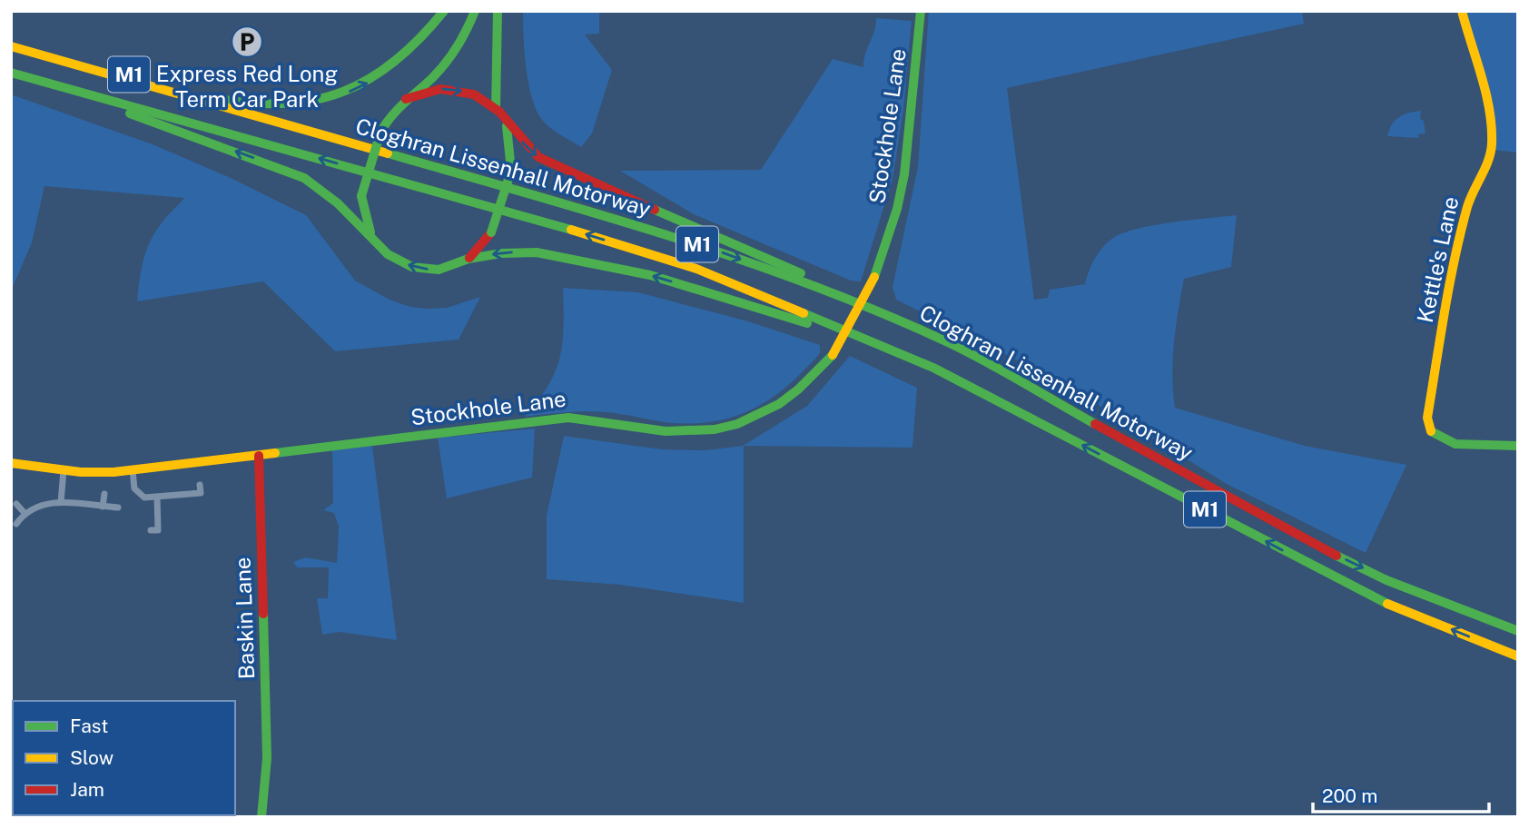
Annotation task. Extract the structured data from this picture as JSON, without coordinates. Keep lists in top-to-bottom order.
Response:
{
  "streets": {
    "main road": [
      "M1",
      "Stockhole Lane",
      "Cloghran Lissenhall Motorway",
      "Kettle's Lane",
      "Baskin Lane"
    ]
  },
  "crossings": [
    ["M1", "Cloghran Lissenhall Motorway"],
    ["Stockhole Lane", "Baskin Lane"]
  ],
  "places": {
    "parking": ["Express Red Long Term Car Park"]
  },
  "legend": ["Fast", "Slow", "Jam"],
  "scale_bar": "200 m"
}
